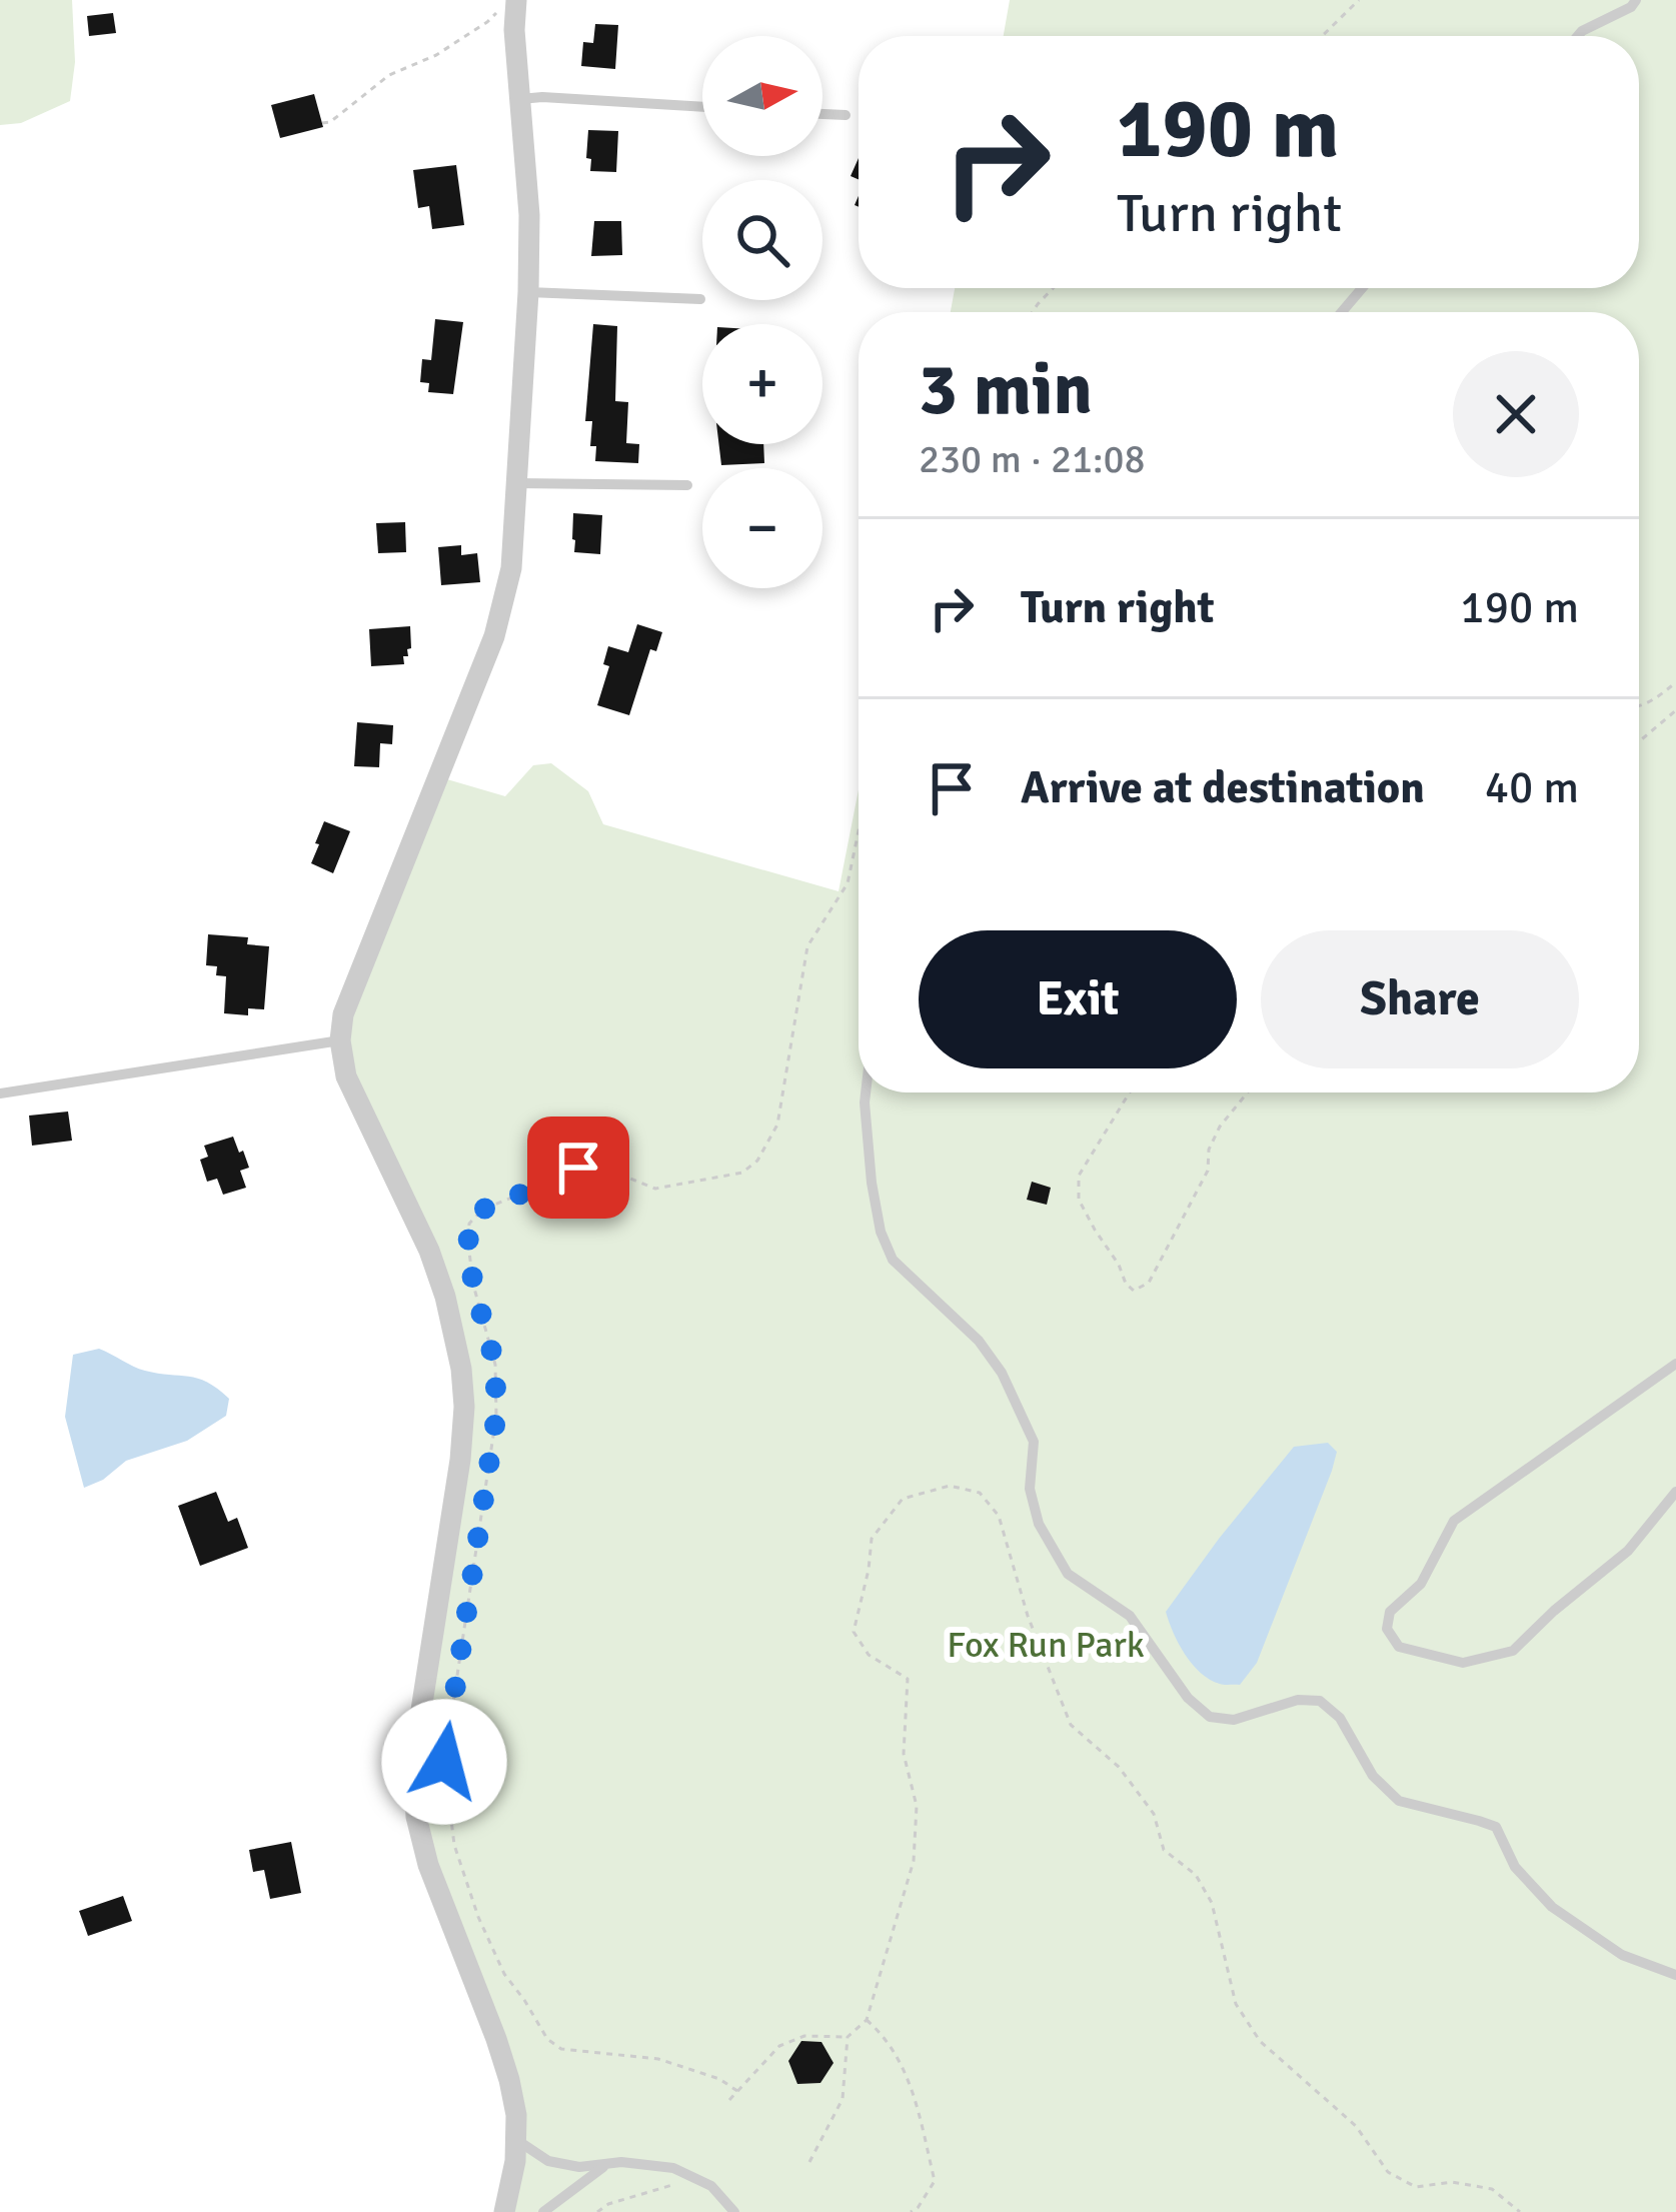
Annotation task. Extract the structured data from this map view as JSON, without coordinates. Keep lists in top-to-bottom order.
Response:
{
  "parks": ["Fox Run Park"],
  "north": "right",
  "page": {
    "map_buttons": ["+", "−"],
    "turn": ["190 m", "Turn right"],
    "heading": ["3 min", "230 m · 21:08"],
    "list": [
      {
        "name": "Turn right",
        "value": "190 m"
      },
      {
        "name": "Arrive at destination",
        "value": "40 m"
      }
    ],
    "buttons": ["Exit", "Share"]
  }
}
